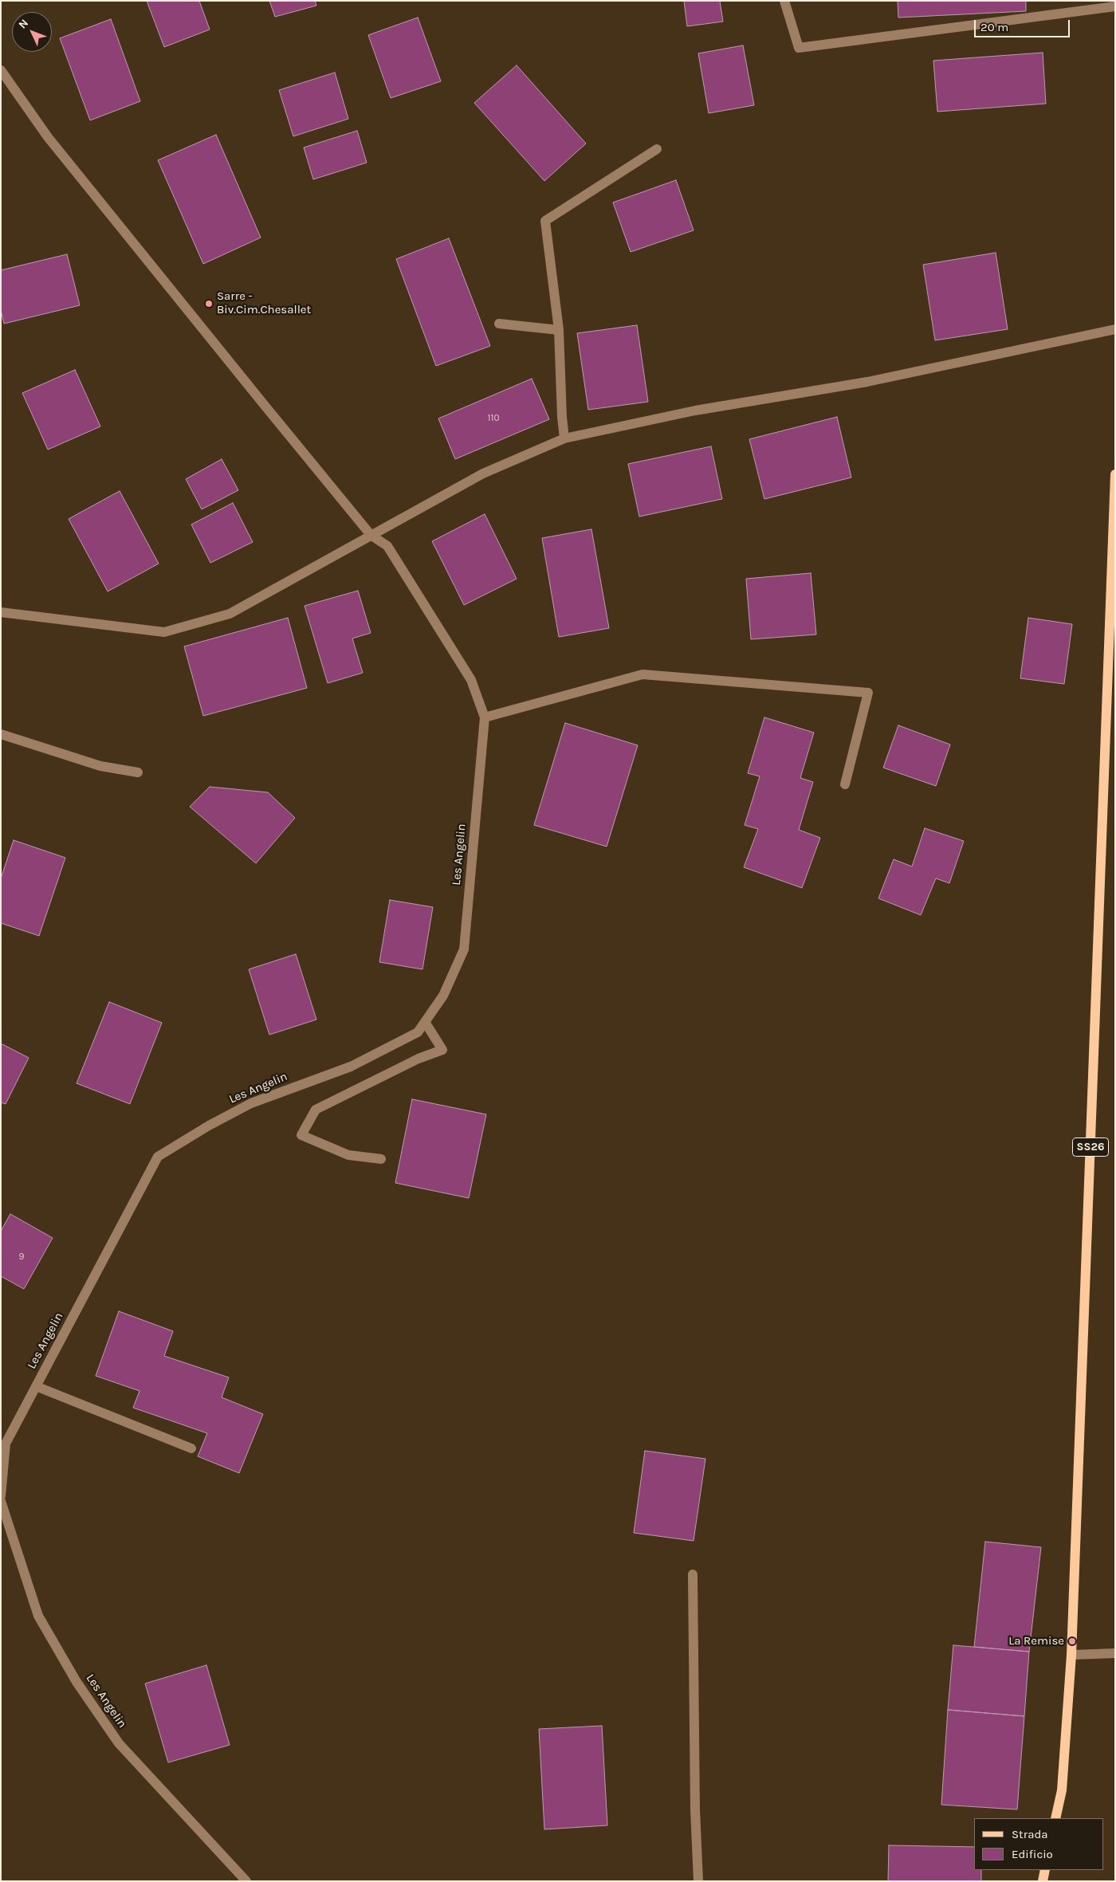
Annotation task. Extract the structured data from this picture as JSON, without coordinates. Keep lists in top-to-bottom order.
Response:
{
  "streets": {
    "main road": ["SS26"],
    "street": ["Les Angelin"]
  },
  "places": ["Sarre - Biv.Cim.Chesallet", "La Remise"],
  "house_numbers": ["110", "9"],
  "legend": ["Strada", "Edificio"],
  "scale_bar": "20 m",
  "north": "top left"
}
